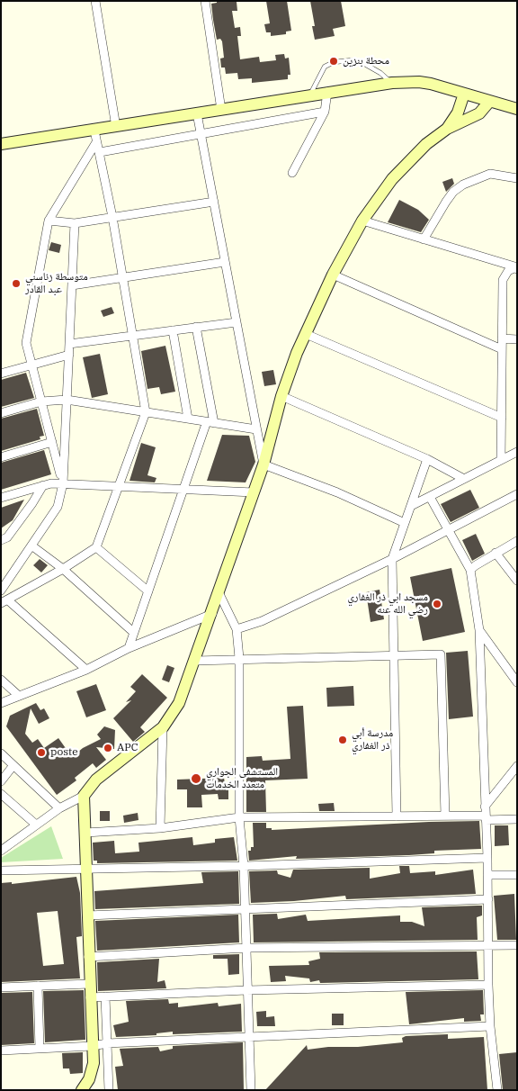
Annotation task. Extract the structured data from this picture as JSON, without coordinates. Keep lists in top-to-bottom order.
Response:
{
  "places": [
    "محطة بنزين",
    "متوسطة زناسني عبد القادر",
    "مسجد ابي ذر الغفاري رضي الله عنه",
    "مدرسة أبي ذر الغفاري",
    "APC",
    "poste",
    "المستشفى الجواري متعدد الخدمات"
  ]
}
